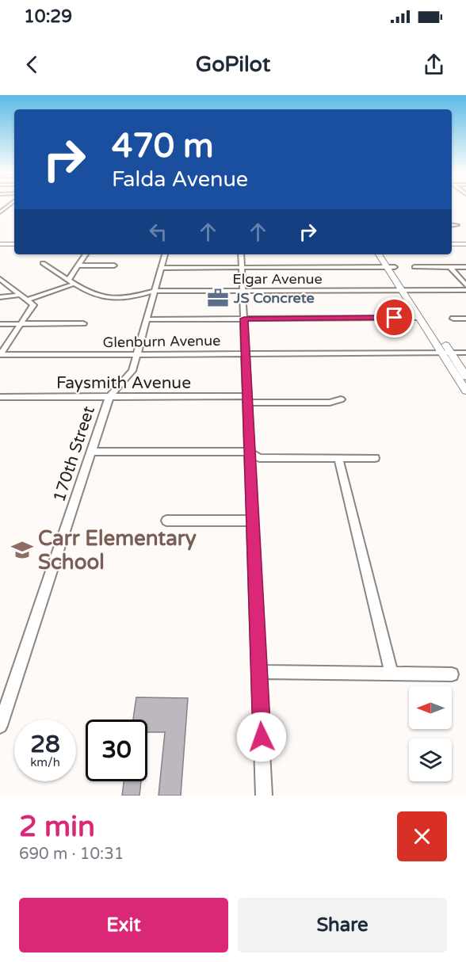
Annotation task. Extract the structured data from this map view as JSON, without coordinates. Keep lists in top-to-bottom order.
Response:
{
  "streets": {
    "street": [
      "Elgar Avenue",
      "Glenburn Avenue",
      "Faysmith Avenue",
      "170th Street"
    ]
  },
  "crossings": [
    ["Elgar Avenue", "170th Street"],
    ["Glenburn Avenue", "170th Street"],
    ["Faysmith Avenue", "170th Street"]
  ],
  "places": {
    "office": ["JS Concrete"],
    "school or university": ["Carr Elementary School"]
  },
  "north": "left",
  "page": {
    "status": "10:29",
    "header": "GoPilot",
    "turn": ["470 m", "Falda Avenue"],
    "speed": "28 km/h",
    "limit": "30",
    "heading": ["2 min", "690 m · 10:31"],
    "buttons": ["Exit", "Share"]
  }
}
